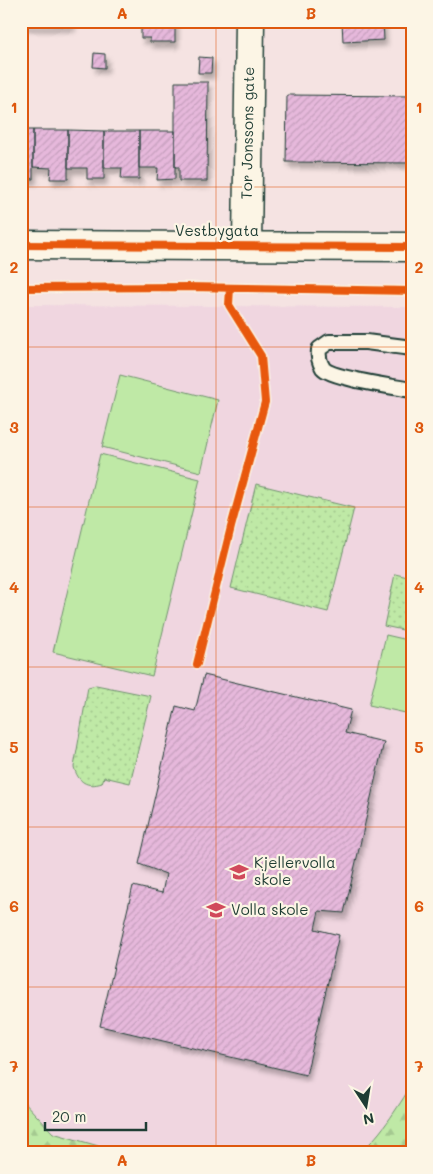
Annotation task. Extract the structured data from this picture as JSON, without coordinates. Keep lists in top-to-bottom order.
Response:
{
  "streets": {
    "street": ["Tor Jonssons gate", "Vestbygata"]
  },
  "crossings": [
    ["Tor Jonssons gate", "Vestbygata"]
  ],
  "places": {
    "school or university": ["Kjellervolla skole", "Volla skole"]
  },
  "scale_bar": "20 m",
  "north": "bottom",
  "grid": {
    "columns": ["A", "B"],
    "rows": [
      "1",
      "2",
      "3",
      "4",
      "5",
      "6",
      "7"
    ]
  }
}
